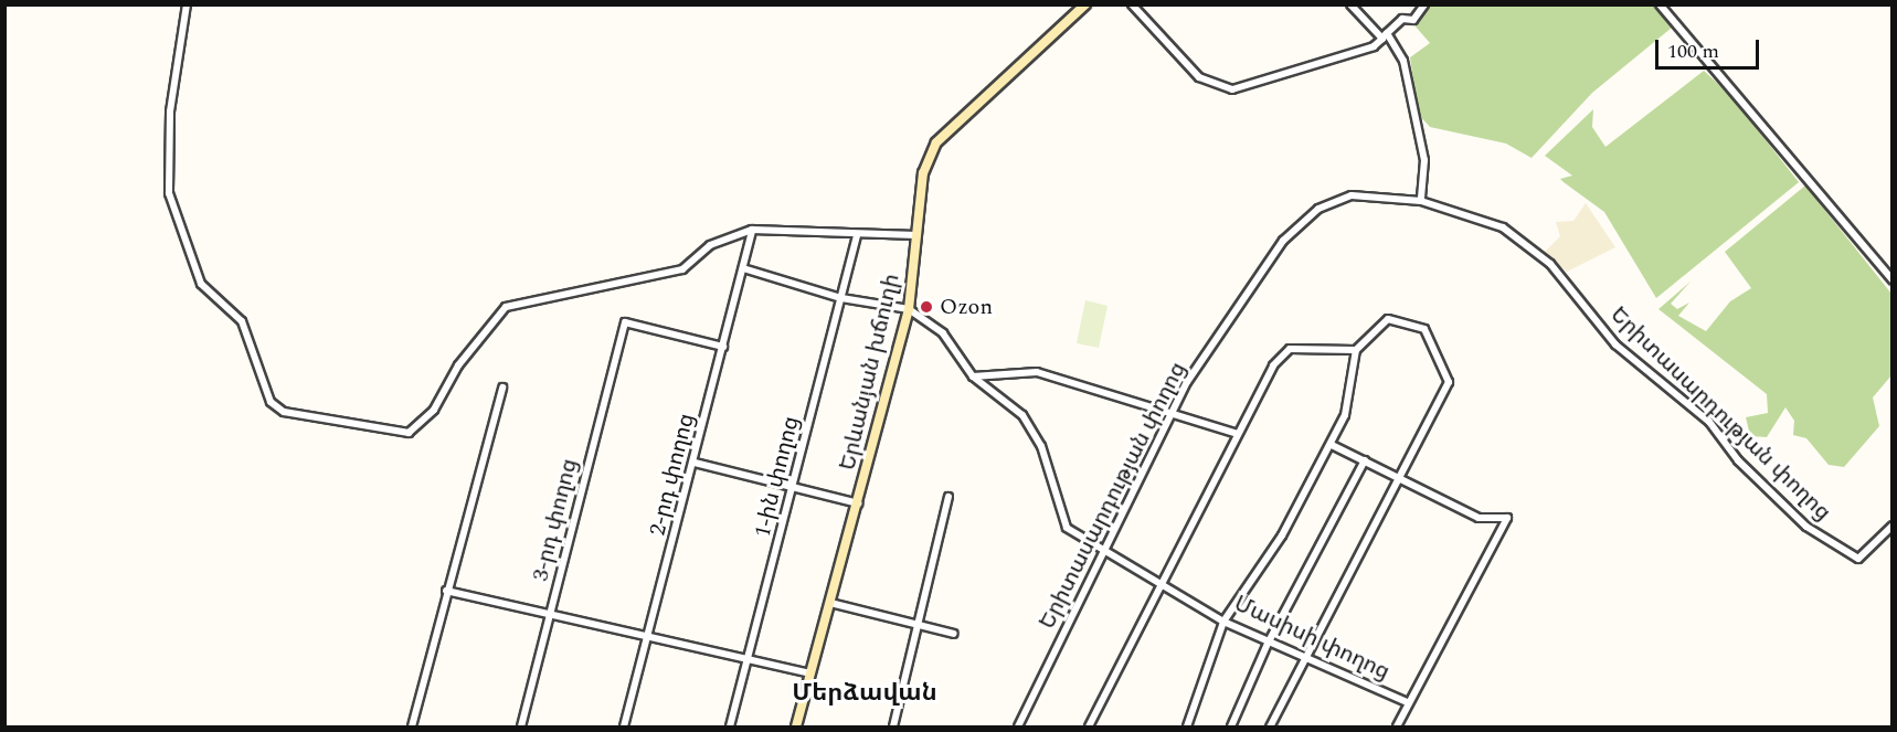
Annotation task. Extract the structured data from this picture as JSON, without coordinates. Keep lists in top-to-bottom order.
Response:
{
  "streets": {
    "main road": ["Երևանյան խճուղի"],
    "street": [
      "Երիտասարդության փողոց",
      "2-րդ փողոց",
      "1-ին փողոց",
      "3-րդ փողոց",
      "Մասիսի փողոց"
    ]
  },
  "crossings": [
    ["Երևանյան խճուղի", "Մասիսի փողոց"],
    ["Երիտասարդության փողոց", "Մասիսի փողոց"],
    ["2-րդ փողոց", "3-րդ փողոց"]
  ],
  "districts": ["Մերձավան"],
  "places": ["Ozon"],
  "scale_bar": "100 m"
}
